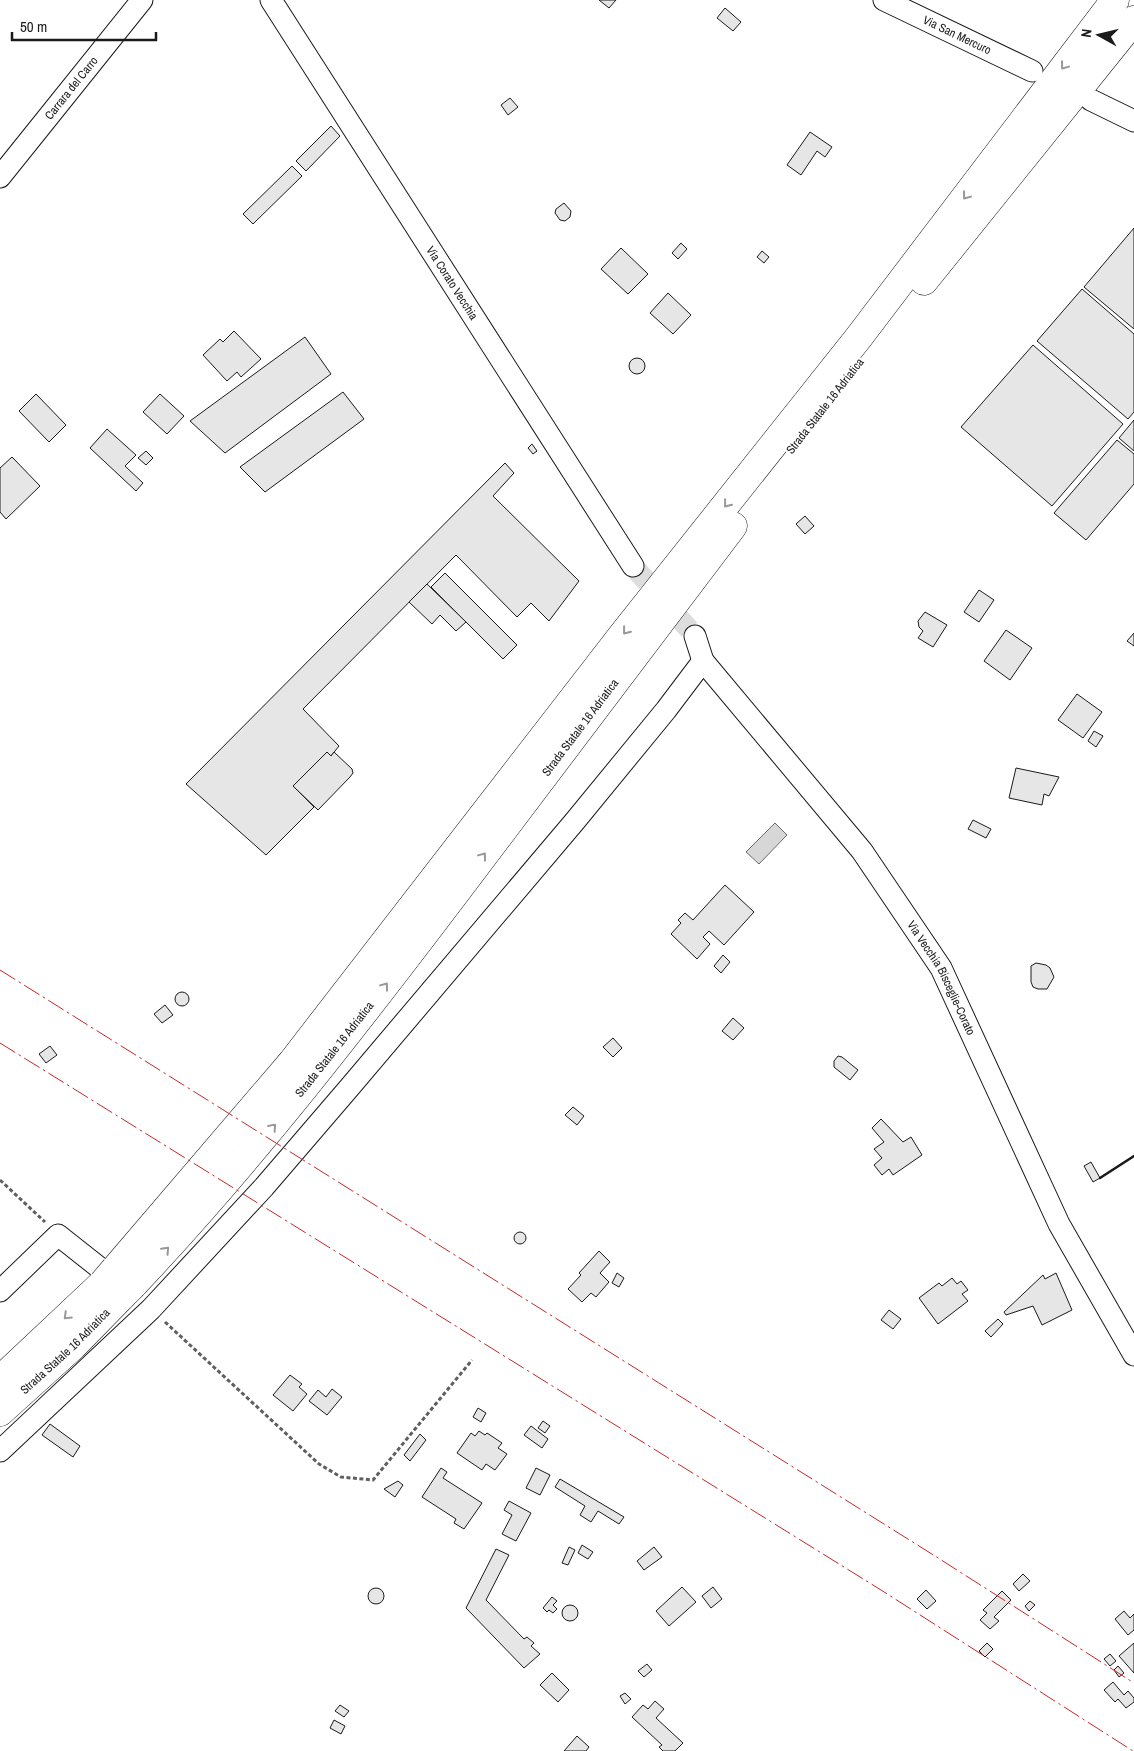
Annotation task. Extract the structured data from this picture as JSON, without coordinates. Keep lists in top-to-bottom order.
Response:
{
  "streets": {
    "highway": ["Strada Statale 16 Adriatica"],
    "street": [
      "Via San Mercuro",
      "Carrara del Carro",
      "Via Corato Vecchia",
      "Via Vecchia Bisceglie-Corato"
    ]
  },
  "scale_bar": "50 m",
  "north": "left"
}
